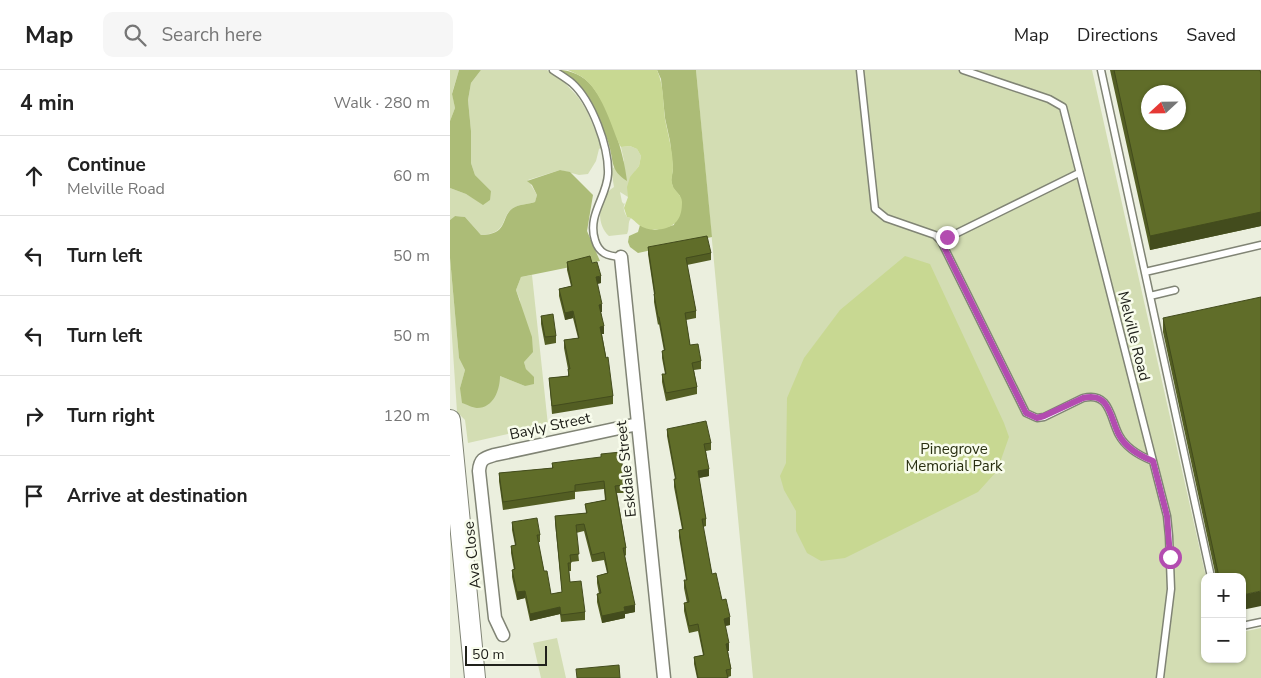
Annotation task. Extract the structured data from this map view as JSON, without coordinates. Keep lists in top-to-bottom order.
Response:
{
  "streets": {
    "street": ["Bayly Street", "Eskdale Street", "Ava Close"],
    "lane": ["Melville Road"]
  },
  "crossings": [
    ["Bayly Street", "Eskdale Street"],
    ["Bayly Street", "Ava Close"]
  ],
  "parks": ["Pinegrove Memorial Park"],
  "scale_bar": "50 m",
  "north": "left",
  "page": {
    "header": "Map",
    "search": "Search here",
    "nav": ["Map", "Directions", "Saved"],
    "heading": ["4 min", "Walk · 280 m"],
    "list": [
      ["Continue", "Melville Road", "60 m"],
      ["Turn left", "50 m"],
      ["Turn left", "50 m"],
      ["Turn right", "120 m"],
      "Arrive at destination"
    ],
    "map_buttons": ["+", "−"],
    "scale": "50 m"
  }
}
